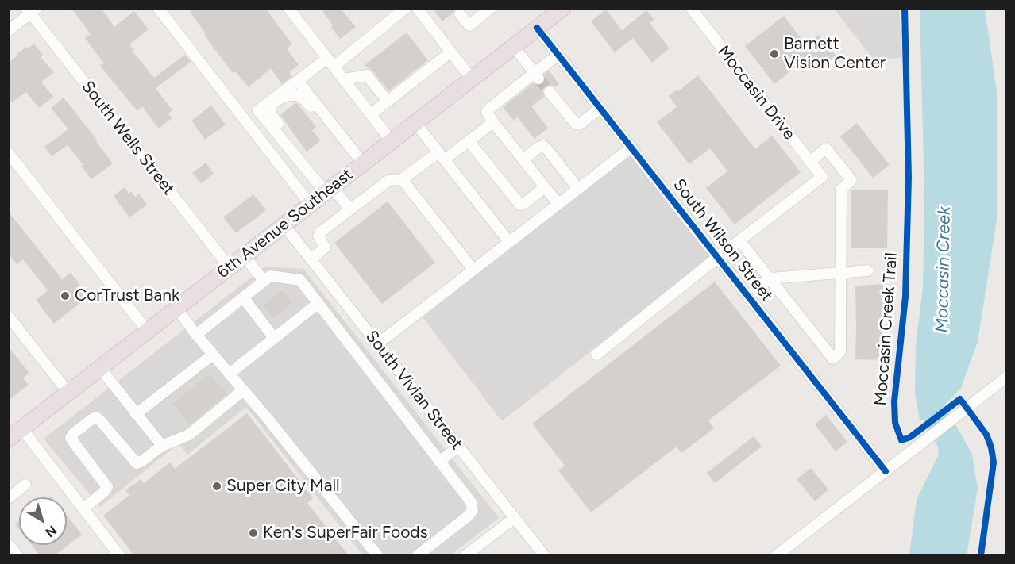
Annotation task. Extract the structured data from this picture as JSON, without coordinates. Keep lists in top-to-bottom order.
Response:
{
  "streets": {
    "highway": ["6th Avenue Southeast"],
    "street": [
      "Moccasin Drive",
      "South Wells Street",
      "South Wilson Street",
      "South Vivian Street"
    ],
    "cycle path": ["Moccasin Creek Trail"]
  },
  "crossings": [
    ["South Wells Street", "6th Avenue Southeast"],
    ["6th Avenue Southeast", "South Wilson Street"],
    ["6th Avenue Southeast", "South Vivian Street"]
  ],
  "water": ["Moccasin Creek"],
  "places": [
    "Barnett Vision Center",
    "CorTrust Bank",
    "Super City Mall",
    "Ken's SuperFair Foods"
  ],
  "north": "bottom right"
}
